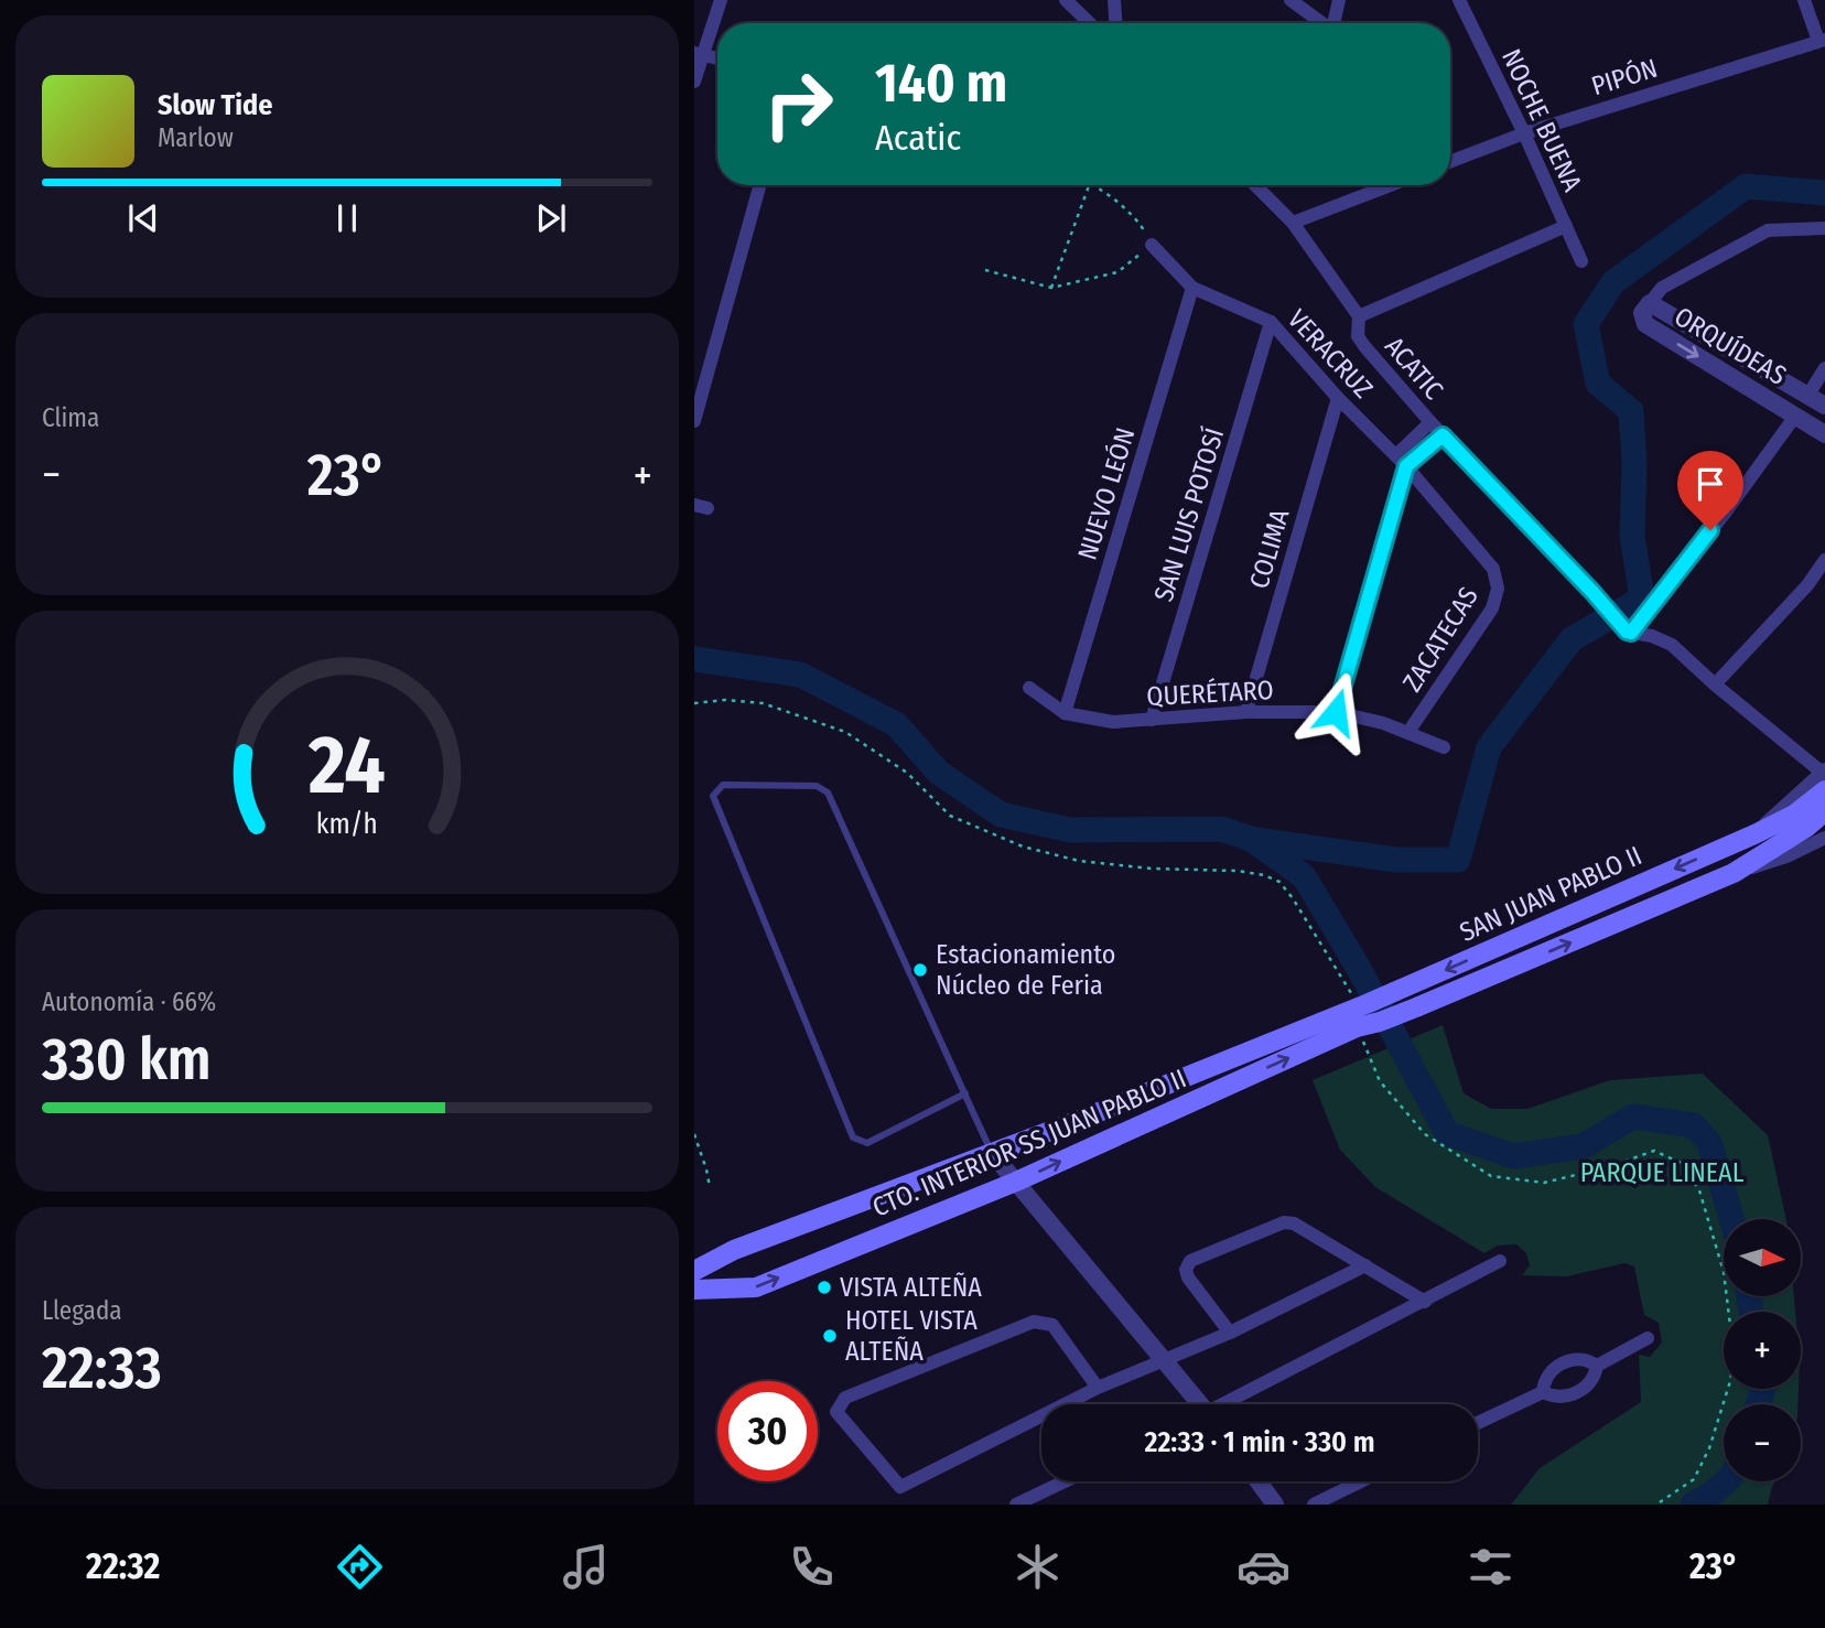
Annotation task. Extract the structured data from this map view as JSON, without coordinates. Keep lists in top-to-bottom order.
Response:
{
  "streets": {
    "main road": ["SAN JUAN PABLO II", "CTO. INTERIOR SS JUAN PABLO II"],
    "street": [
      "PIPÓN",
      "NOCHE BUENA",
      "ORQUÍDEAS",
      "VERACRUZ",
      "ACATIC",
      "NUEVO LEÓN",
      "SAN LUIS POTOSÍ",
      "COLIMA",
      "ZACATECAS",
      "QUERÉTARO"
    ]
  },
  "crossings": [
    ["PIPÓN", "NOCHE BUENA"],
    ["VERACRUZ", "NUEVO LEÓN"],
    ["VERACRUZ", "SAN LUIS POTOSÍ"],
    ["VERACRUZ", "COLIMA"],
    ["VERACRUZ", "ZACATECAS"],
    ["NUEVO LEÓN", "QUERÉTARO"],
    ["SAN LUIS POTOSÍ", "QUERÉTARO"],
    ["COLIMA", "QUERÉTARO"],
    ["ZACATECAS", "QUERÉTARO"],
    ["SAN JUAN PABLO II", "CTO. INTERIOR SS JUAN PABLO II"]
  ],
  "one_way": ["ORQUÍDEAS"],
  "parks": ["PARQUE LINEAL"],
  "places": ["Estacionamiento Núcleo de Feria", "VISTA ALTEÑA", "HOTEL VISTA ALTEÑA"],
  "north": "right",
  "page": {
    "turn": ["140 m", "Acatic"],
    "song": ["Slow Tide", "Marlow"],
    "tile": [
      "Clima",
      ["Autonomía · 66%", "330 km"],
      ["Llegada", "22:33"]
    ],
    "heat": ["−", "23°", "+"],
    "map_buttons": ["+", "−"],
    "limit": "30",
    "trip": "22:33 · 1 min · 330 m",
    "tabs": ["22:32", "23°"],
    "gauge": ["24", "km/h"]
  }
}
